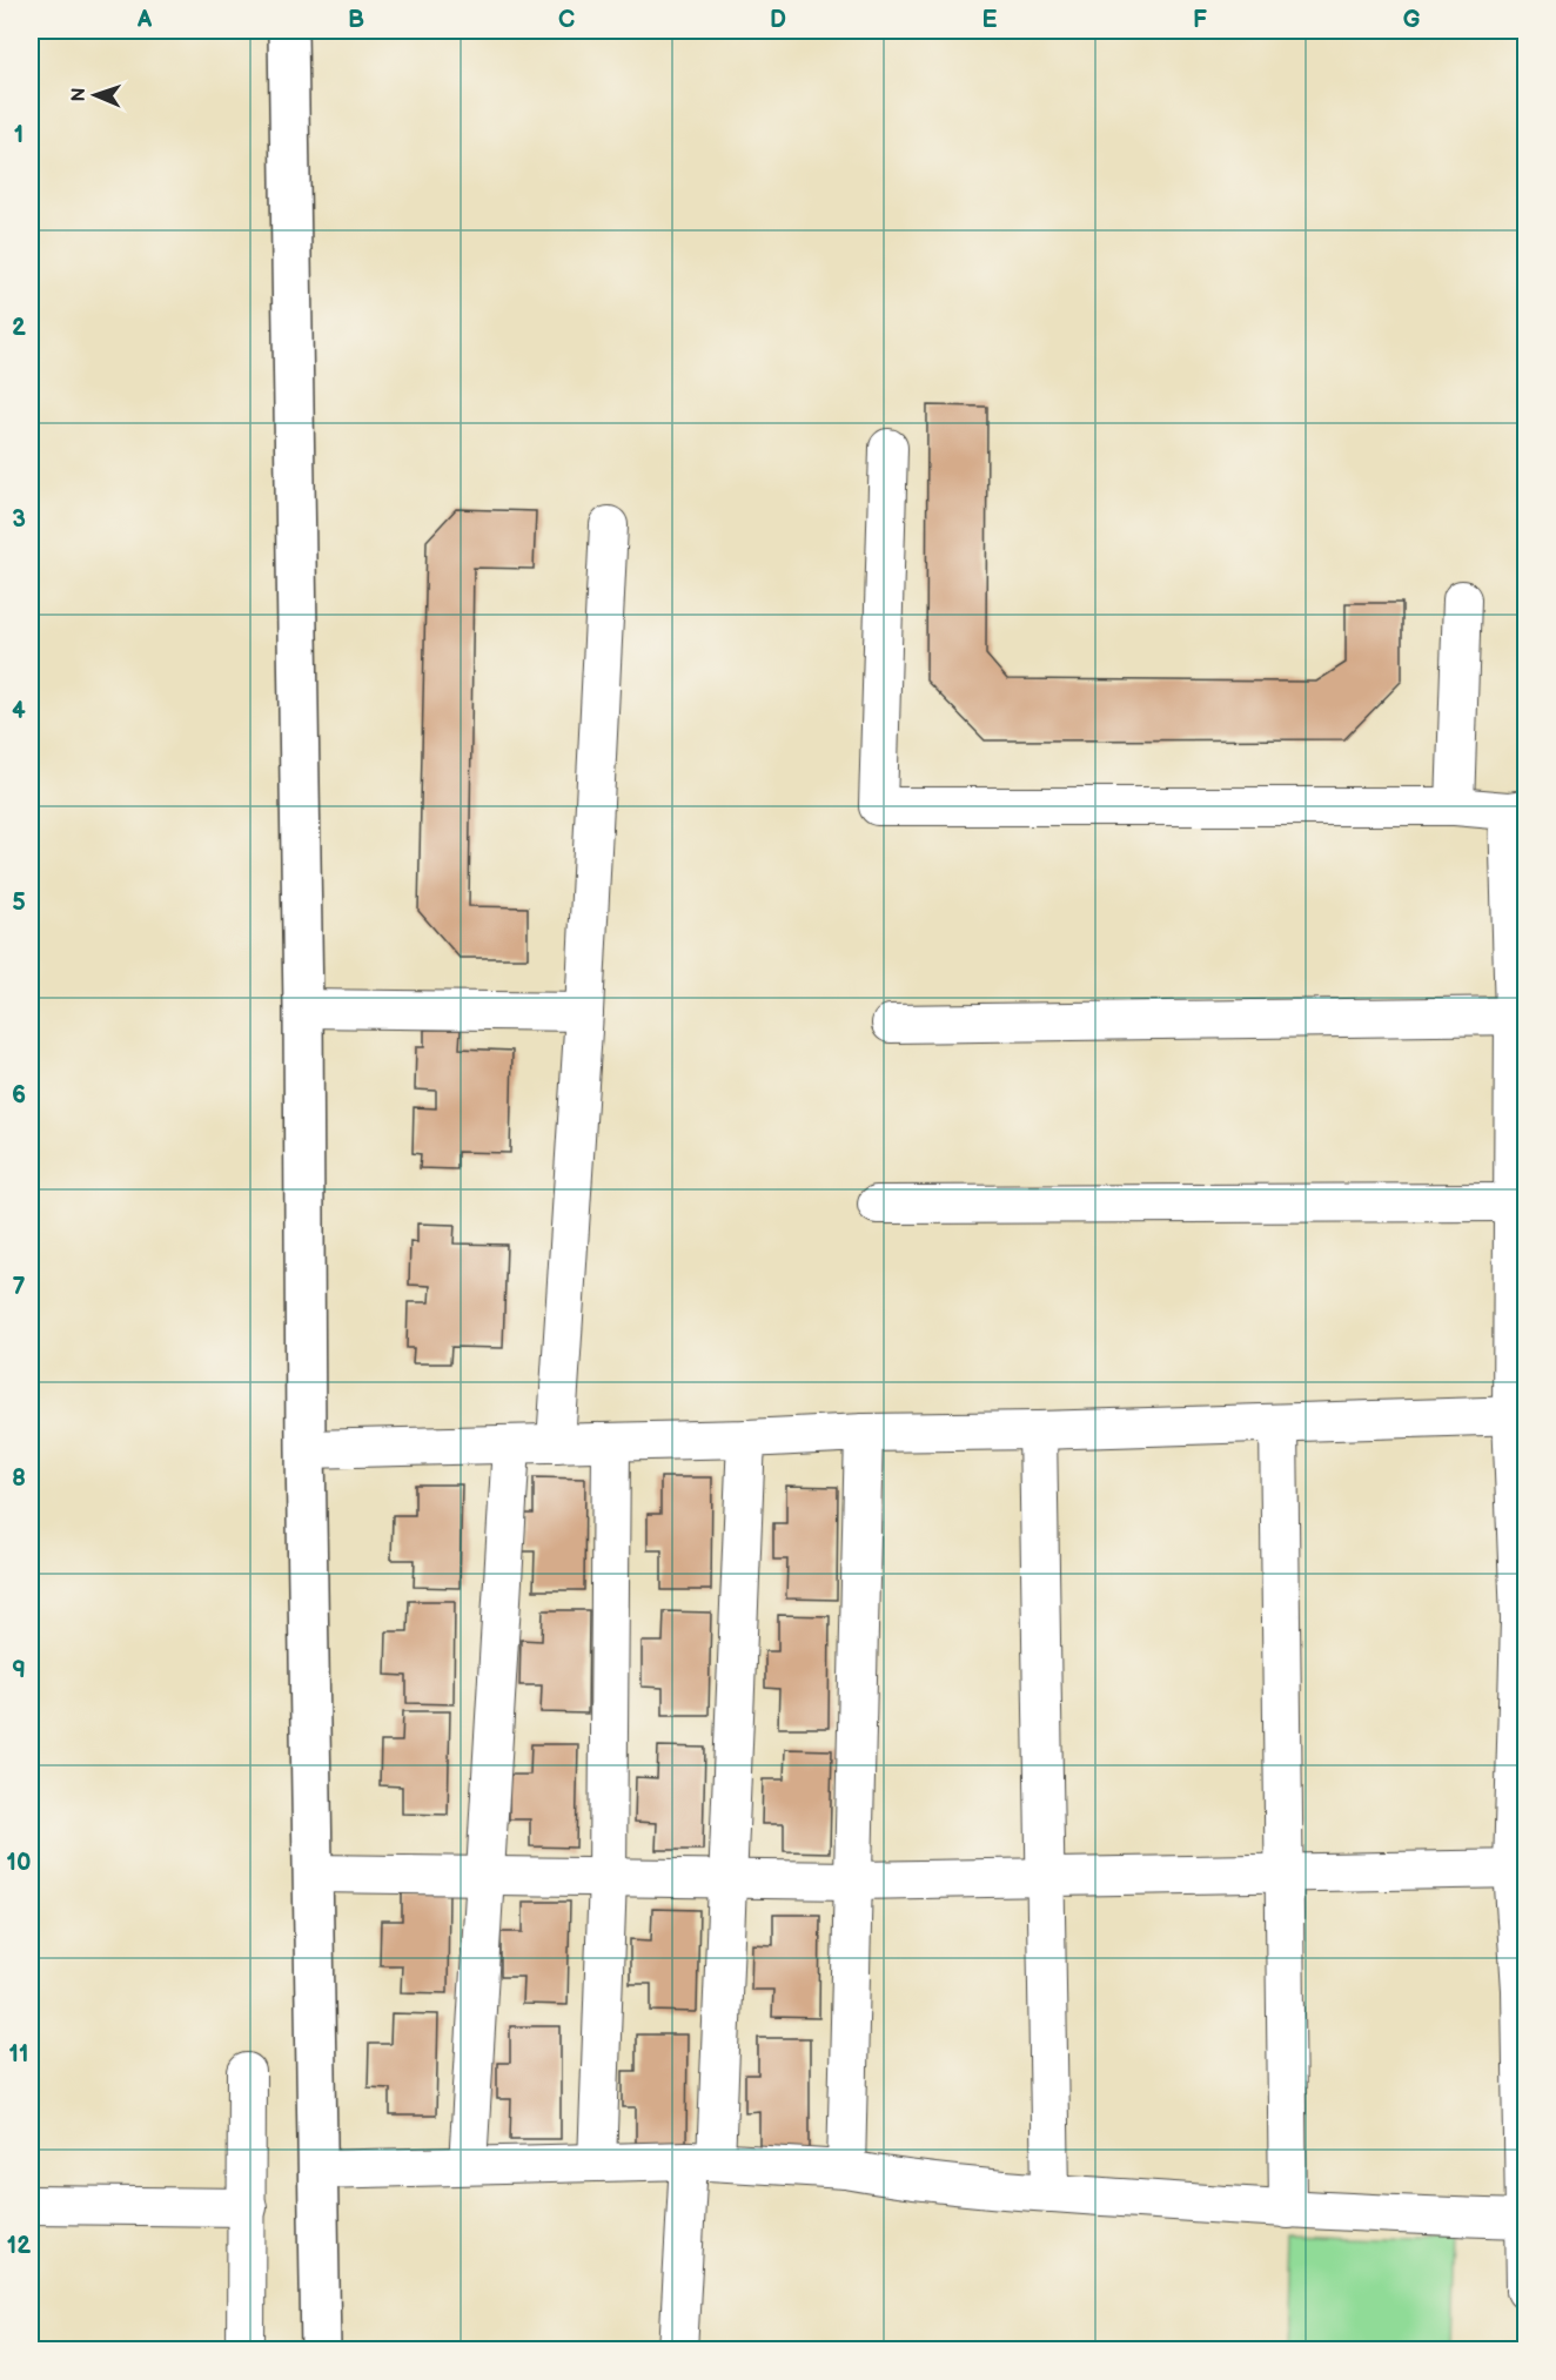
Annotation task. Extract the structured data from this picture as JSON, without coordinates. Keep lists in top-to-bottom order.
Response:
{
  "north": "left",
  "grid": {
    "columns": [
      "A",
      "B",
      "C",
      "D",
      "E",
      "F",
      "G"
    ],
    "rows": [
      "1",
      "2",
      "3",
      "4",
      "5",
      "6",
      "7",
      "8",
      "9",
      "10",
      "11",
      "12"
    ]
  }
}
